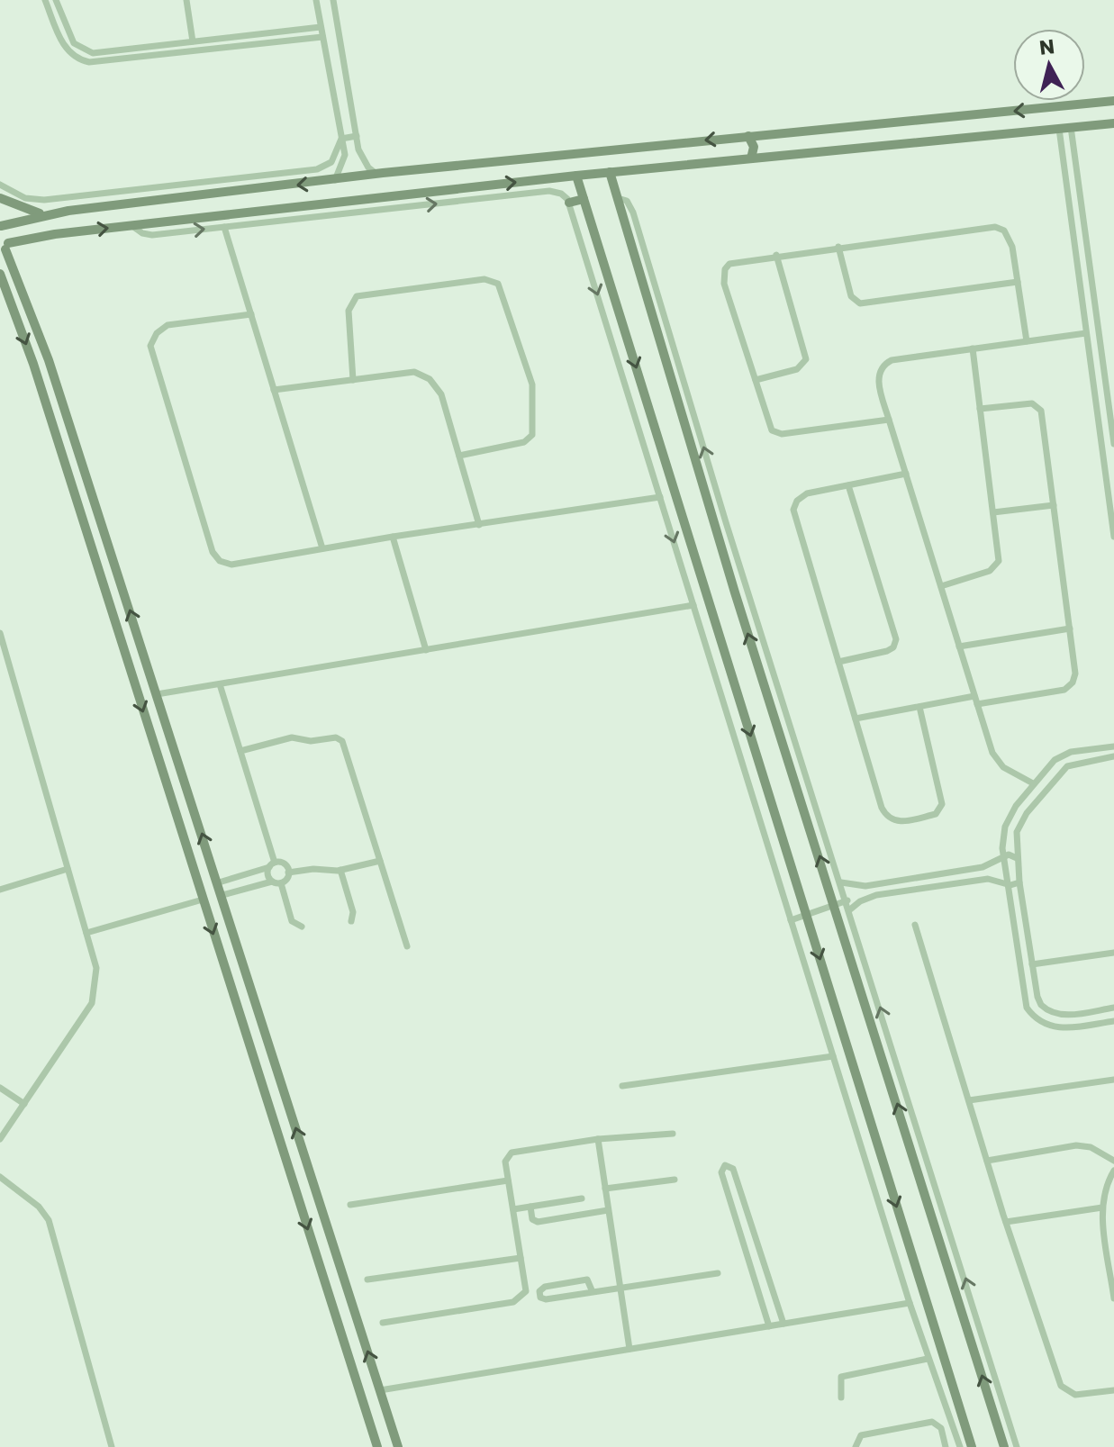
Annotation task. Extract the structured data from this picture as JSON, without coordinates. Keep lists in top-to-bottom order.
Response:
{
  "north": "top"
}
